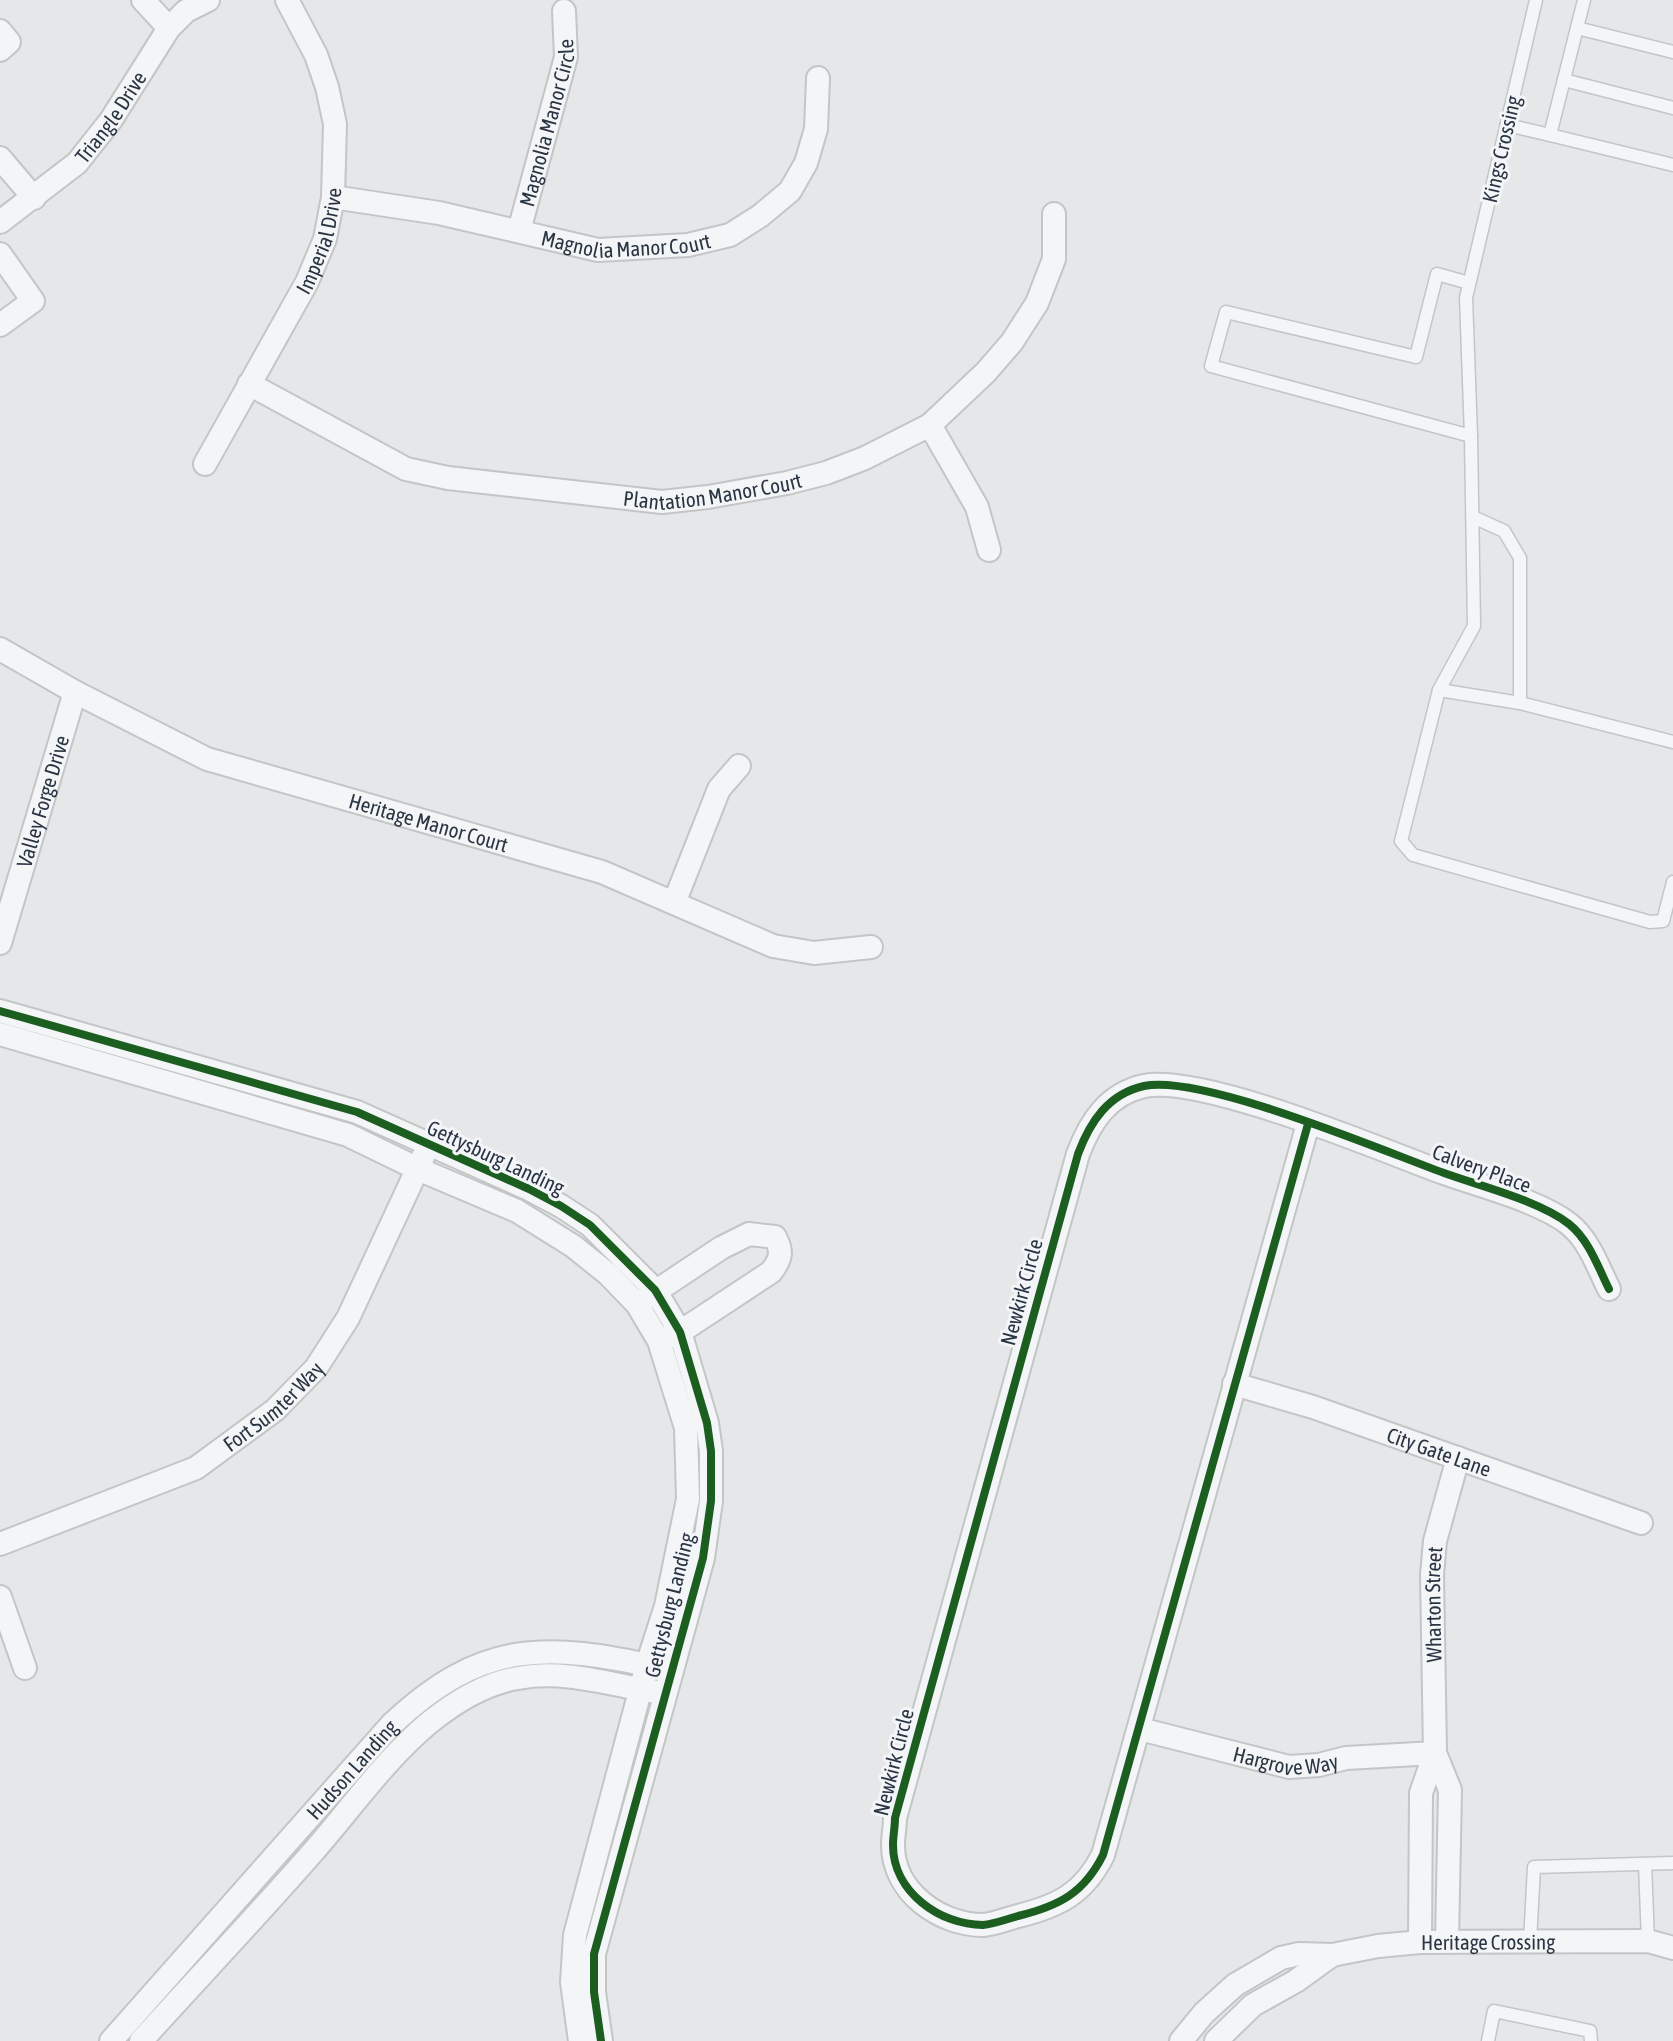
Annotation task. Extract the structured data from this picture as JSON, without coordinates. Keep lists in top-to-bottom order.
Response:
{
  "streets": {
    "street": [
      "Triangle Drive",
      "Magnolia Manor Circle",
      "Magnolia Manor Court",
      "Imperial Drive",
      "Plantation Manor Court",
      "Valley Forge Drive",
      "Heritage Manor Court",
      "Gettysburg Landing",
      "Calvery Place",
      "Newkirk Circle",
      "Fort Sumter Way",
      "City Gate Lane",
      "Wharton Street",
      "Hargrove Way",
      "Hudson Landing",
      "Heritage Crossing"
    ],
    "lane": ["Kings Crossing"]
  },
  "crossings": [
    ["Magnolia Manor Circle", "Magnolia Manor Court"],
    ["Magnolia Manor Court", "Imperial Drive"],
    ["Imperial Drive", "Plantation Manor Court"],
    ["Valley Forge Drive", "Heritage Manor Court"],
    ["Gettysburg Landing", "Fort Sumter Way"],
    ["Gettysburg Landing", "Hudson Landing"],
    ["Calvery Place", "Newkirk Circle"],
    ["Newkirk Circle", "City Gate Lane"],
    ["Newkirk Circle", "Hargrove Way"],
    ["City Gate Lane", "Wharton Street"],
    ["Wharton Street", "Hargrove Way"],
    ["Wharton Street", "Heritage Crossing"]
  ]
}
